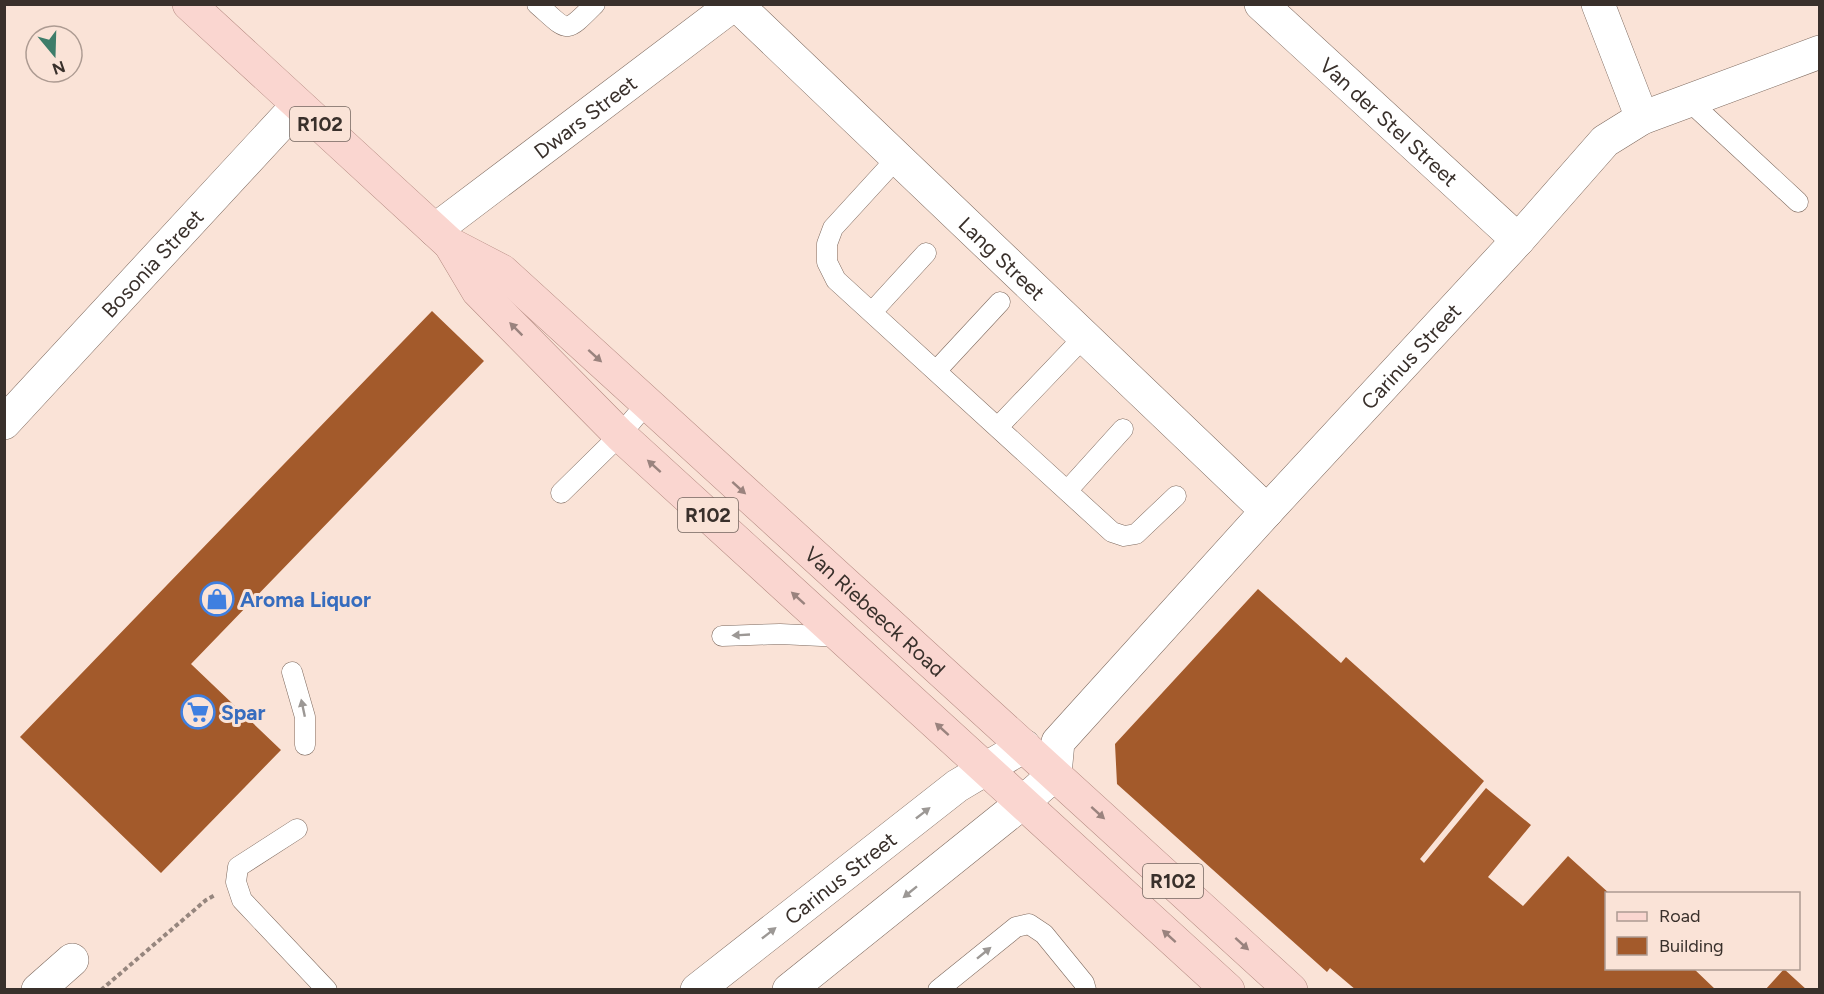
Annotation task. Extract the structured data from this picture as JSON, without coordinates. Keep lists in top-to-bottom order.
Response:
{
  "streets": {
    "main road": ["R102", "Van Riebeeck Road"],
    "street": [
      "Dwars Street",
      "Van der Stel Street",
      "Lang Street",
      "Bosonia Street",
      "Carinus Street"
    ]
  },
  "crossings": [
    ["Dwars Street", "Lang Street"],
    ["Dwars Street", "Van Riebeeck Road"],
    ["Van der Stel Street", "Carinus Street"],
    ["Lang Street", "Carinus Street"],
    ["Bosonia Street", "Van Riebeeck Road"],
    ["Carinus Street", "Van Riebeeck Road"]
  ],
  "places": {
    "shop": ["Aroma Liquor"],
    "supermarket": ["Spar"]
  },
  "legend": ["Road", "Building"],
  "north": "bottom"
}
